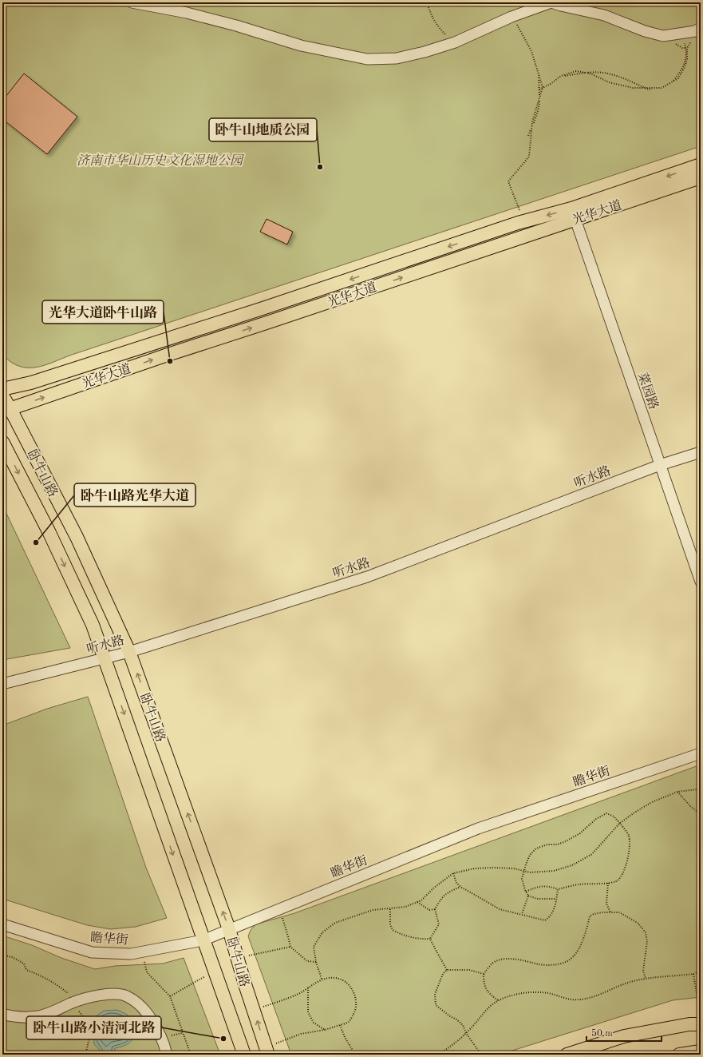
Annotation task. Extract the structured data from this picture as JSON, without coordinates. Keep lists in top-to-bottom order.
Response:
{
  "streets": {
    "main road": ["光华大道", "卧牛山路"],
    "street": ["菜园路", "听水路", "瞻华街"]
  },
  "crossings": [
    ["光华大道", "菜园路"],
    ["光华大道", "卧牛山路"],
    ["菜园路", "听水路"],
    ["卧牛山路", "听水路"],
    ["卧牛山路", "瞻华街"]
  ],
  "parks": ["济南市华山历史文化湿地公园"],
  "places": [
    "卧牛山地质公园",
    "光华大道卧牛山路",
    "卧牛山路光华大道",
    "卧牛山路小清河北路"
  ],
  "scale_bar": "50 m"
}
